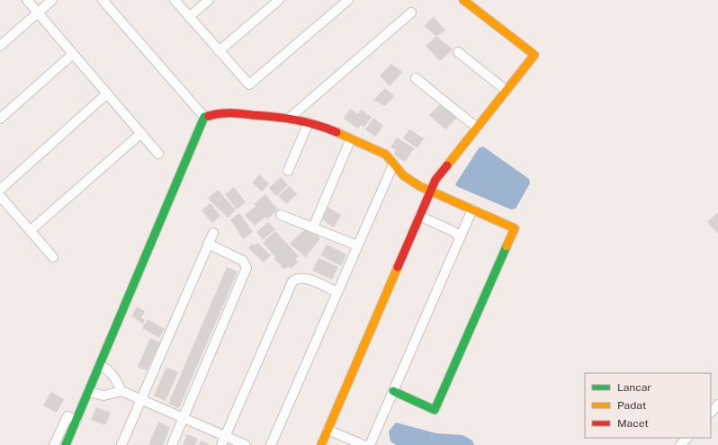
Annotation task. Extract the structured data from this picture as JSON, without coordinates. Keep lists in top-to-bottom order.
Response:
{
  "legend": ["Lancar", "Padat", "Macet"]
}
